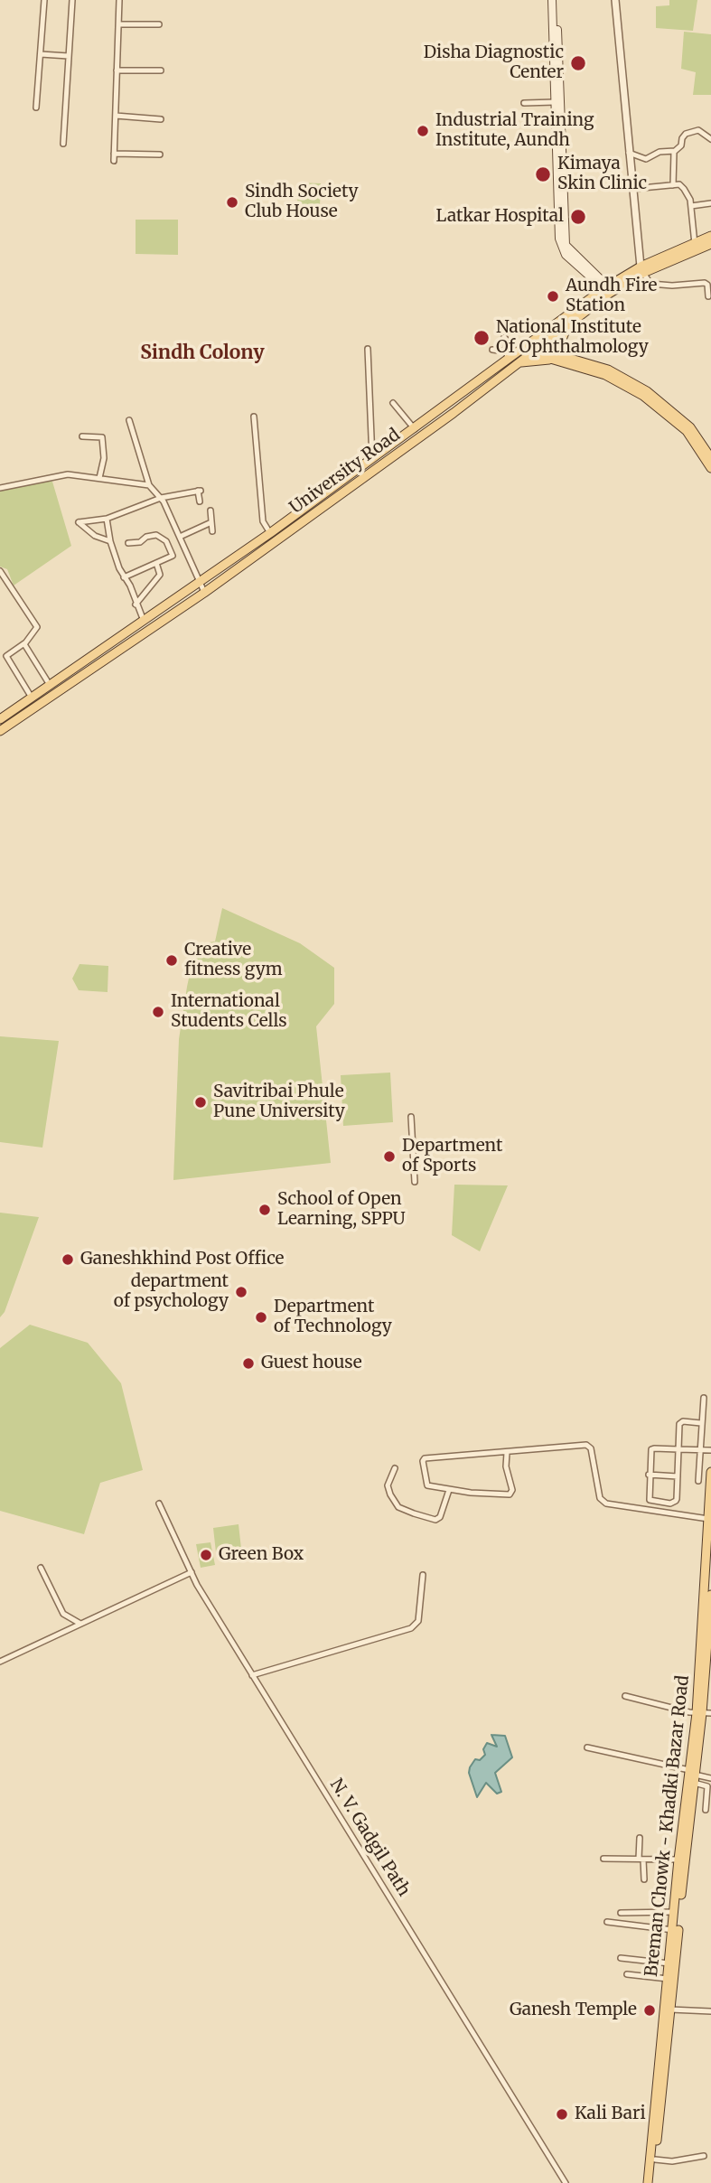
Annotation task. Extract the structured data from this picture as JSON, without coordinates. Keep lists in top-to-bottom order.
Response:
{
  "streets": {
    "main road": ["University Road", "Breman Chowk - Khadki Bazar Road"],
    "street": ["N. V. Gadgil Path"]
  },
  "districts": ["Sindh Colony"],
  "places": [
    "Disha Diagnostic Center",
    "Industrial Training Institute, Aundh",
    "Kimaya Skin Clinic",
    "Sindh Society Club House",
    "Latkar Hospital",
    "Aundh Fire Station",
    "National Institute Of Ophthalmology",
    "Creative fitness gym",
    "International Students Cells",
    "Savitribai Phule Pune University",
    "Department of Sports",
    "School of Open Learning, SPPU",
    "Ganeshkhind Post Office",
    "department of psychology",
    "Department of Technology",
    "Guest house",
    "Green Box",
    "Ganesh Temple",
    "Kali Bari"
  ]
}
